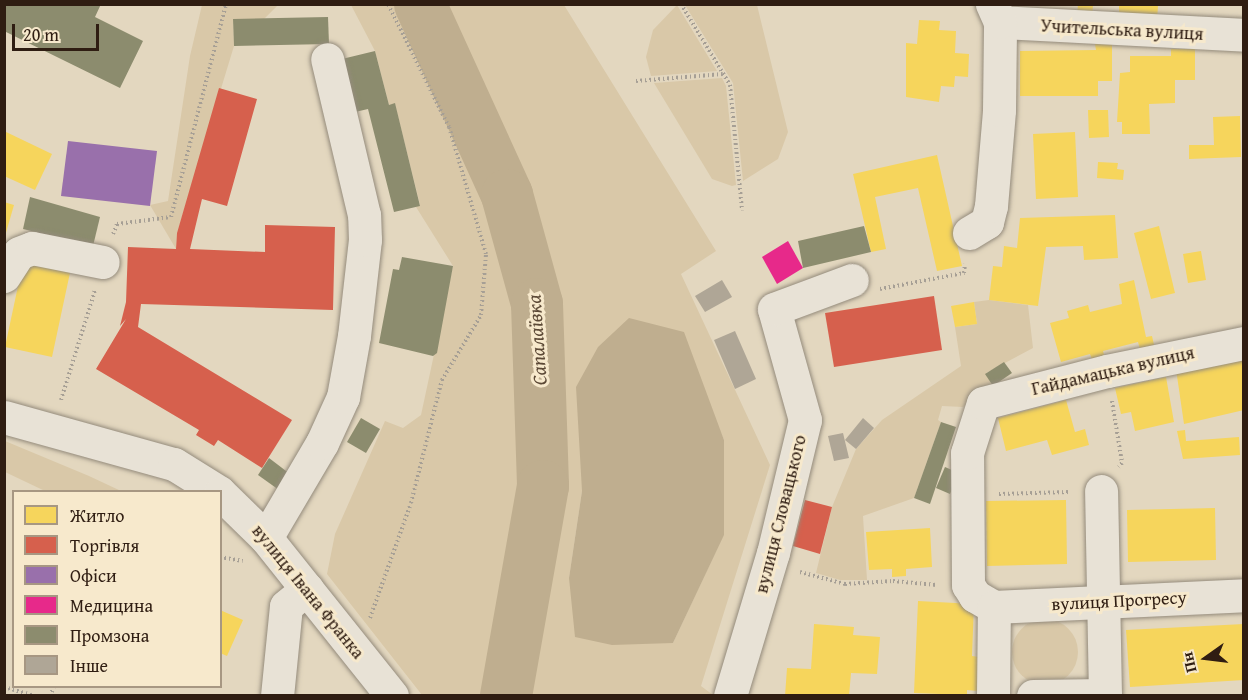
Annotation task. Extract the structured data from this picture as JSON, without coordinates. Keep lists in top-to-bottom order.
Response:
{
  "streets": {
    "street": [
      "Учительська вулиця",
      "Гайдамацька вулиця",
      "вулиця Словацького",
      "вулиця Івана Франка",
      "вулиця Прогресу"
    ]
  },
  "water": ["Сапалаївка"],
  "legend": [
    "Житло",
    "Торгівля",
    "Офіси",
    "Медицина",
    "Промзона",
    "Інше"
  ],
  "scale_bar": "20 m",
  "north": "left"
}
